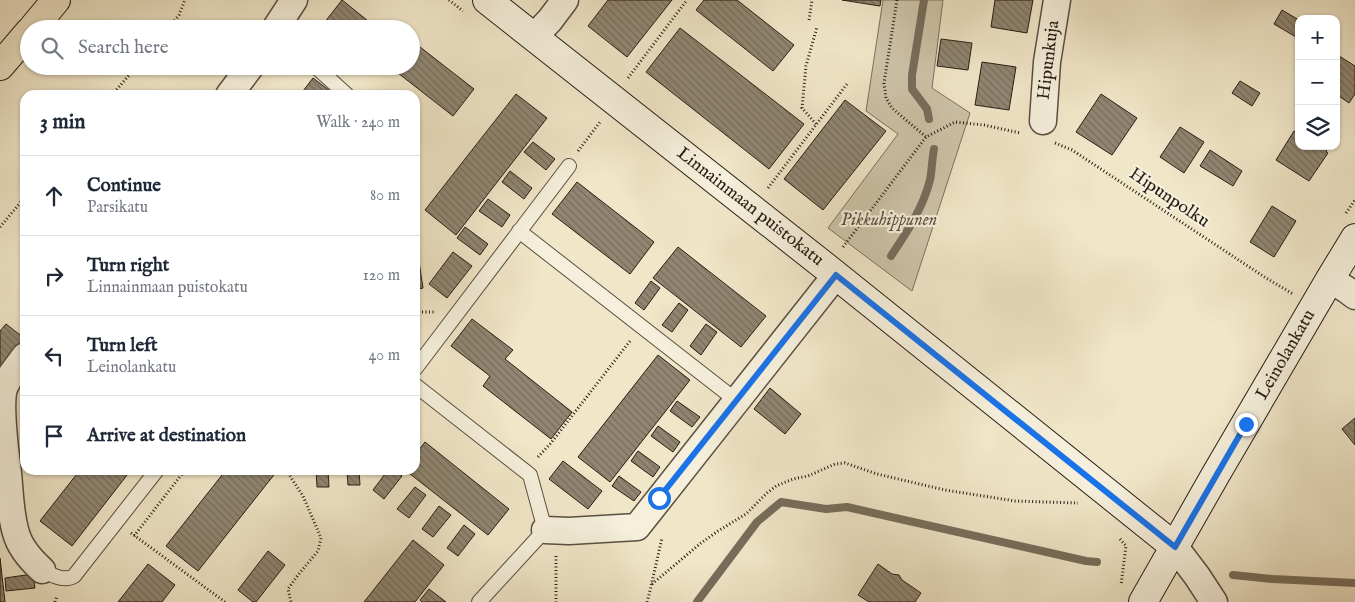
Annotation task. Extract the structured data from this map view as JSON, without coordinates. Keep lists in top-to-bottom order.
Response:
{
  "streets": {
    "street": ["Hipunkuja", "Linnainmaan puistokatu", "Leinolankatu"],
    "path": ["Hipunpolku"]
  },
  "crossings": [
    ["Hipunkuja", "Hipunpolku"],
    ["Linnainmaan puistokatu", "Leinolankatu"]
  ],
  "parks": ["Pikkuhippunen"],
  "page": {
    "map_buttons": ["+", "−"],
    "search": "Search here",
    "heading": ["3 min", "Walk · 240 m"],
    "list": [
      ["Continue", "Parsikatu", "80 m"],
      ["Turn right", "Linnainmaan puistokatu", "120 m"],
      ["Turn left", "Leinolankatu", "40 m"],
      "Arrive at destination"
    ]
  }
}
